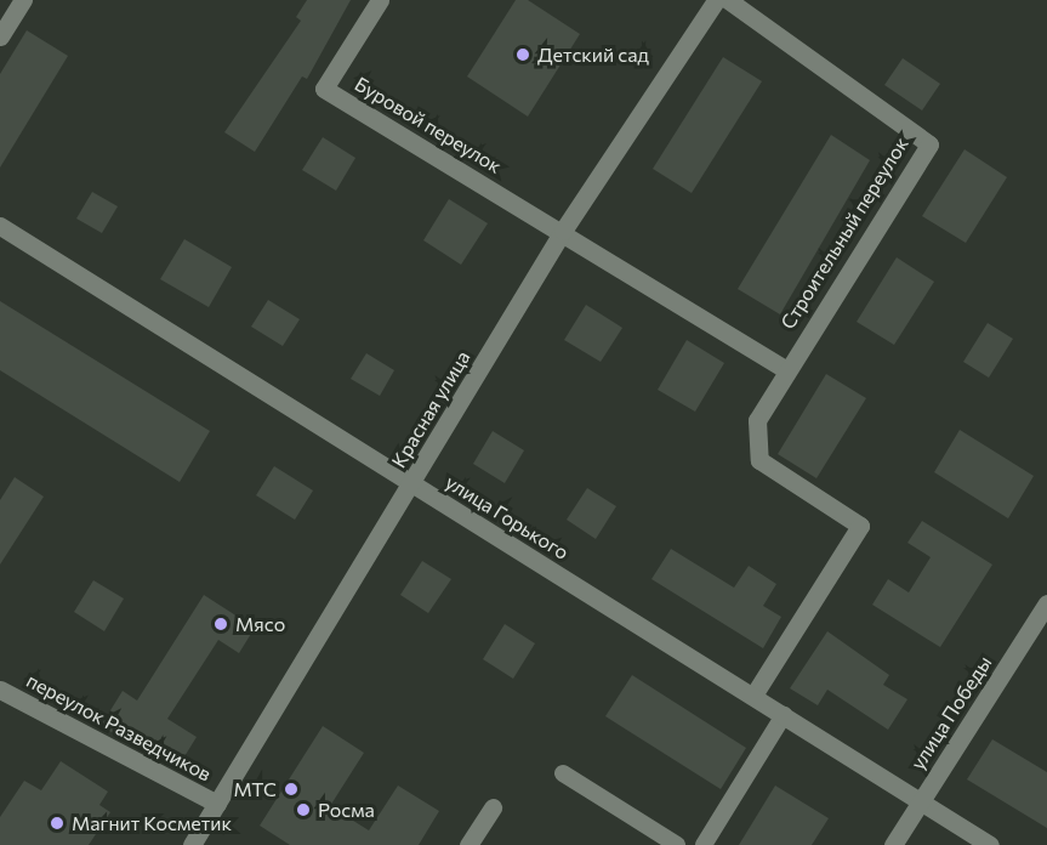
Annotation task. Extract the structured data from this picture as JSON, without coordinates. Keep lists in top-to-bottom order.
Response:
{
  "streets": {
    "street": [
      "Буровой переулок",
      "Строительный переулок",
      "Красная улица",
      "улица Горького",
      "улица Победы",
      "переулок Разведчиков"
    ]
  },
  "crossings": [
    ["Буровой переулок", "Красная улица"],
    ["Строительный переулок", "улица Горького"],
    ["Красная улица", "улица Горького"],
    ["Красная улица", "переулок Разведчиков"],
    ["улица Горького", "улица Победы"]
  ],
  "places": [
    "Детский сад",
    "Мясо",
    "МТС",
    "Росма",
    "Магнит Косметик"
  ]
}
